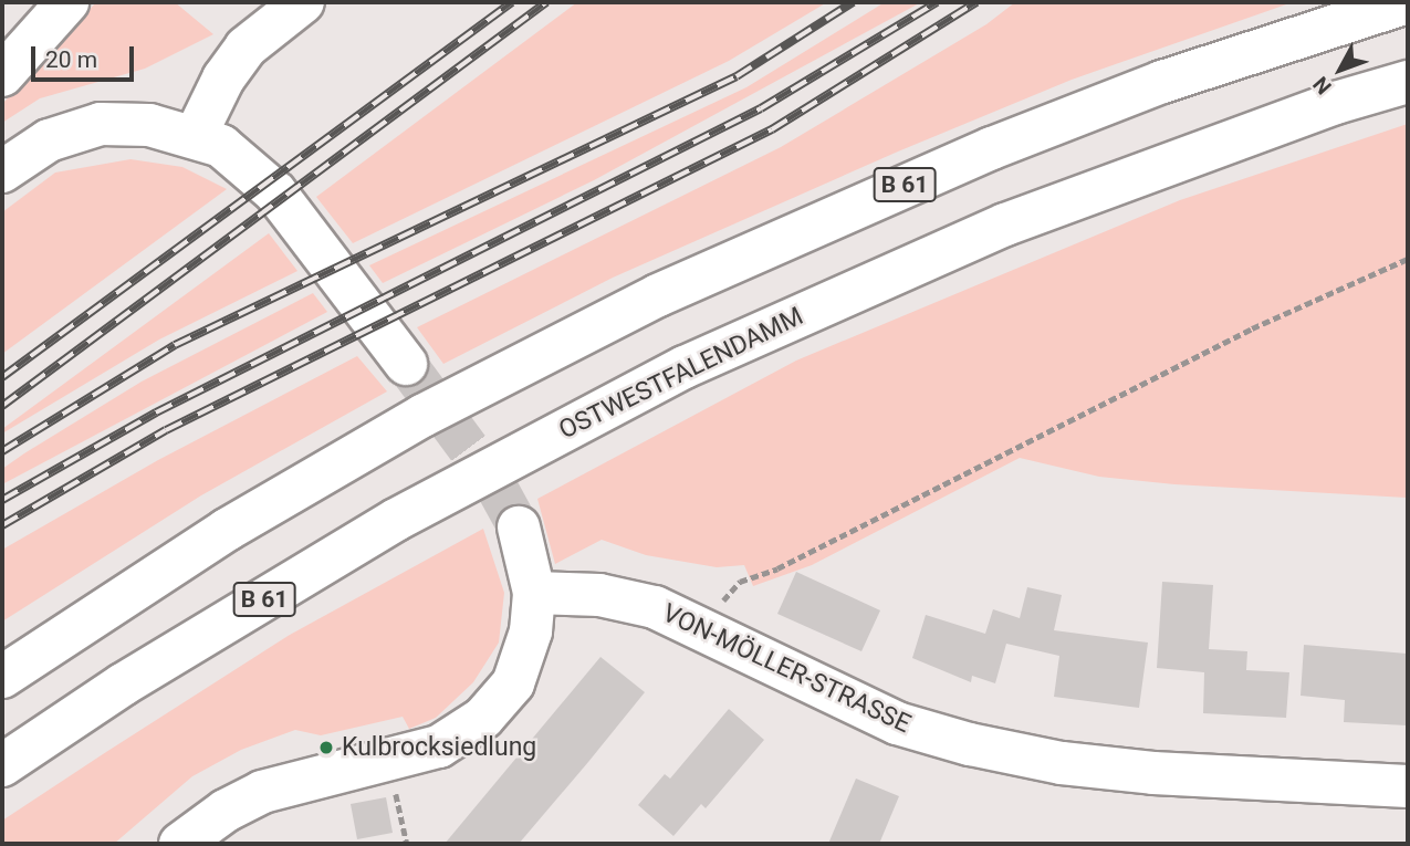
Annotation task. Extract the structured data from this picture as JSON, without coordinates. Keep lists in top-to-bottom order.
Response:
{
  "streets": {
    "main road": ["B 61", "OSTWESTFALENDAMM", "VON-MÖLLER-STRASSE"]
  },
  "places": ["Kulbrocksiedlung"],
  "scale_bar": "20 m",
  "north": "bottom left"
}
